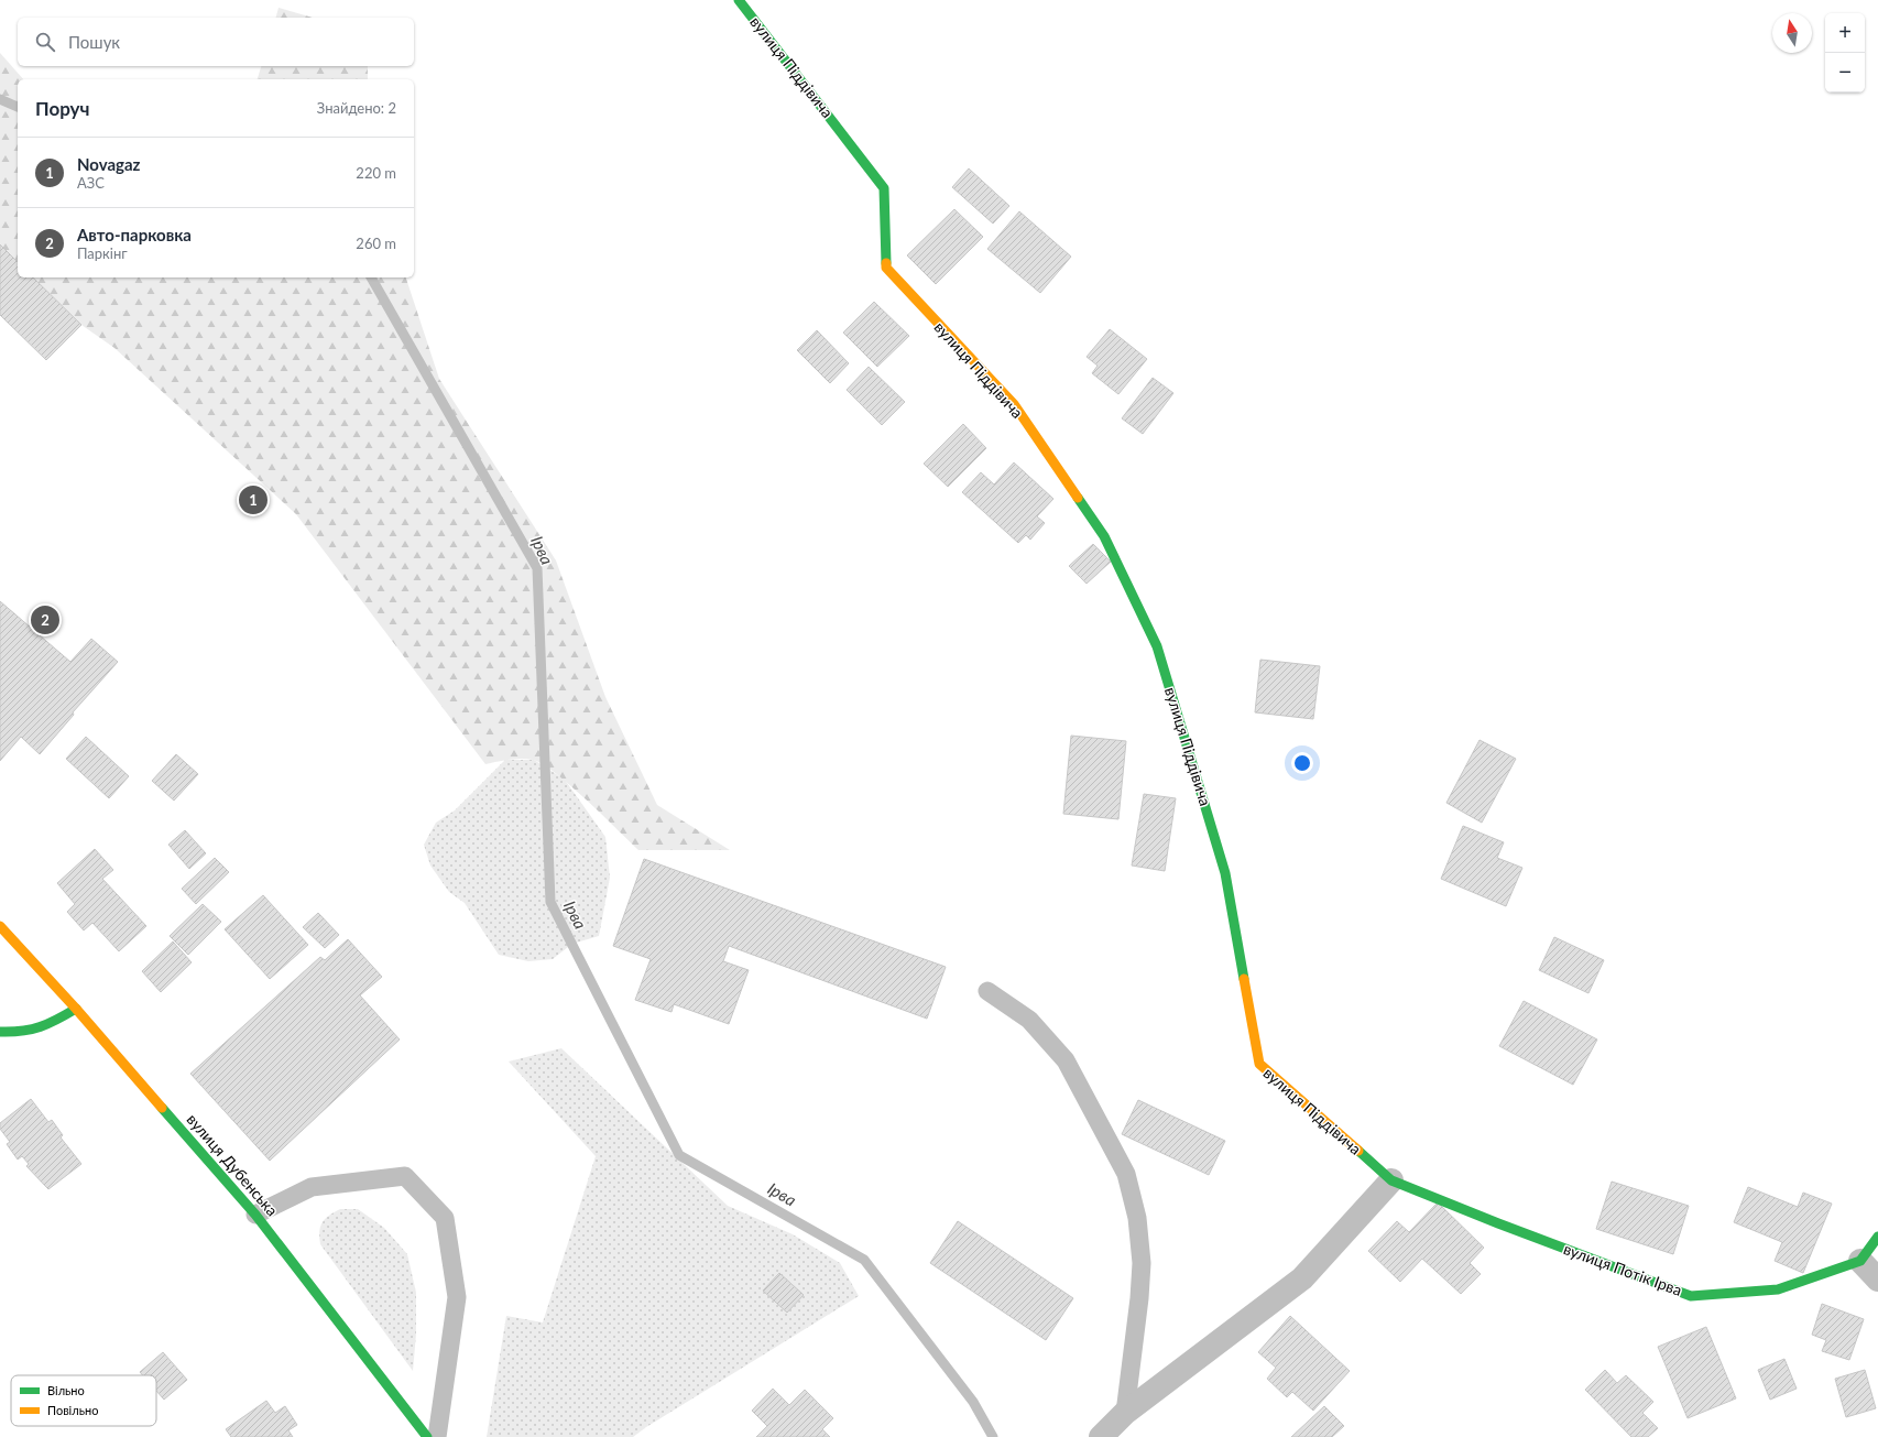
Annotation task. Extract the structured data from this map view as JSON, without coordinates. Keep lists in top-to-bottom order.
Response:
{
  "streets": {
    "street": ["вулиця Піддівича", "вулиця Дубенська", "вулиця Потік Ірва"]
  },
  "crossings": [
    ["вулиця Піддівича", "вулиця Потік Ірва"]
  ],
  "water": ["Ірва"],
  "legend": ["Вільно", "Повільно"],
  "north": "top",
  "page": {
    "map_buttons": ["+", "−"],
    "search": "Пошук",
    "heading": ["Поруч", "Знайдено: 2"],
    "list": [
      {
        "mark": "1",
        "name": "Novagaz",
        "note": "АЗС",
        "value": "220 m"
      },
      {
        "mark": "2",
        "name": "Авто-парковка",
        "note": "Паркінг",
        "value": "260 m"
      }
    ],
    "pins": ["1", "2"]
  }
}
